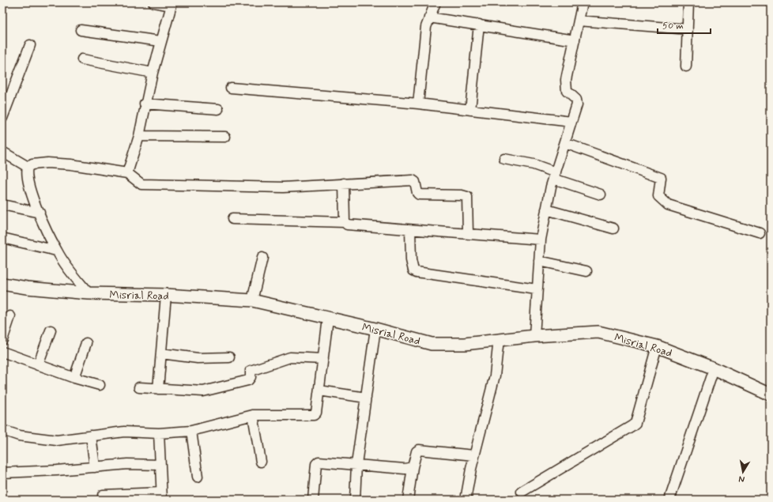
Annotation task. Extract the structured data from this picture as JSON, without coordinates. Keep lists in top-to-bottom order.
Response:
{
  "streets": {
    "main road": ["Misrial Road"]
  },
  "scale_bar": "50 m",
  "north": "bottom"
}
